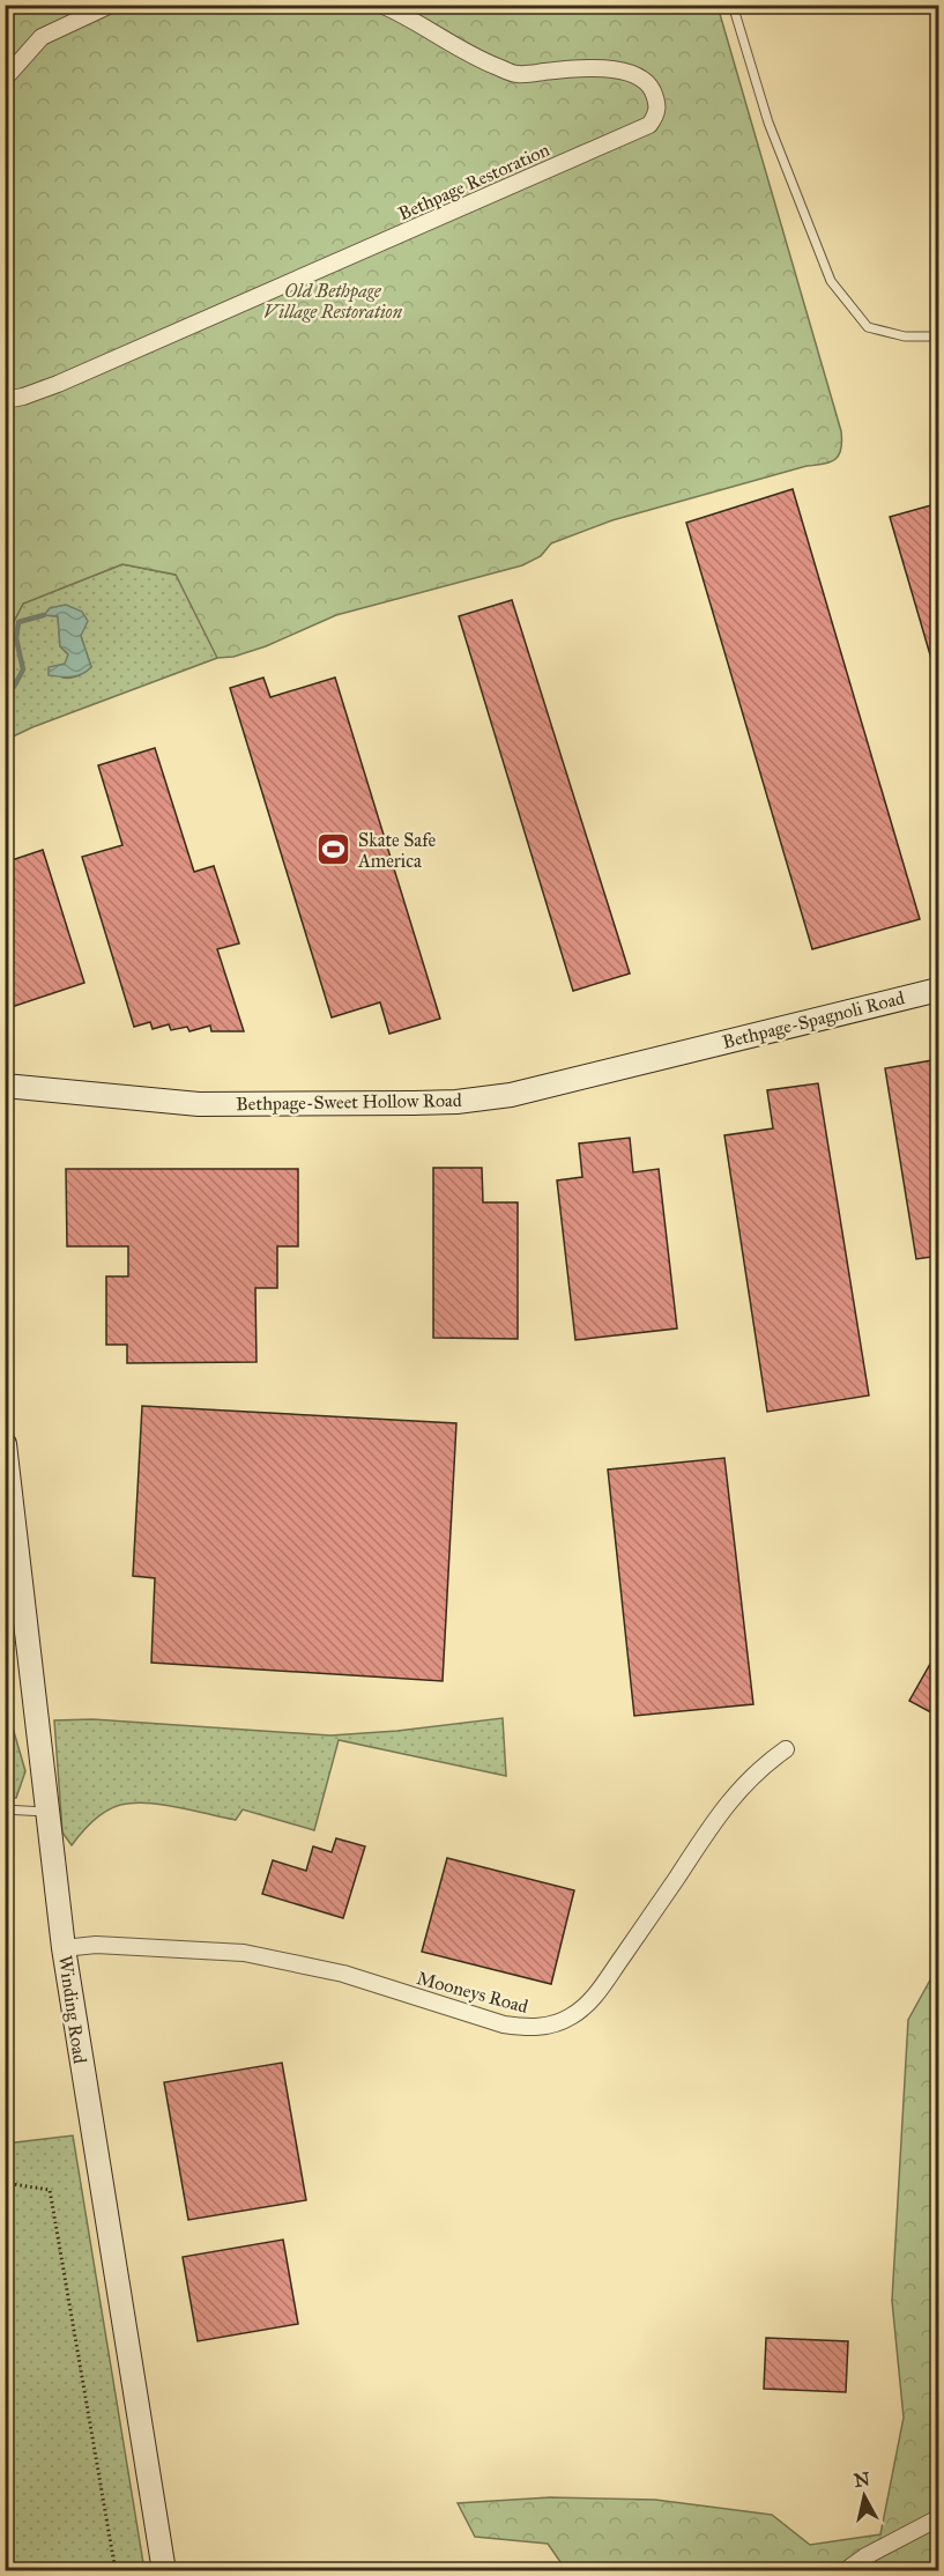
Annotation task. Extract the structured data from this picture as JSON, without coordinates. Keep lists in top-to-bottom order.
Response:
{
  "streets": {
    "street": [
      "Bethpage Restoration",
      "Bethpage-Spagnoli Road",
      "Bethpage-Sweet Hollow Road",
      "Mooneys Road",
      "Winding Road"
    ]
  },
  "crossings": [
    ["Bethpage-Spagnoli Road", "Bethpage-Sweet Hollow Road"],
    ["Mooneys Road", "Winding Road"]
  ],
  "parks": ["Old Bethpage Village Restoration"],
  "places": {
    "sports": ["Skate Safe America"]
  },
  "north": "top"
}
